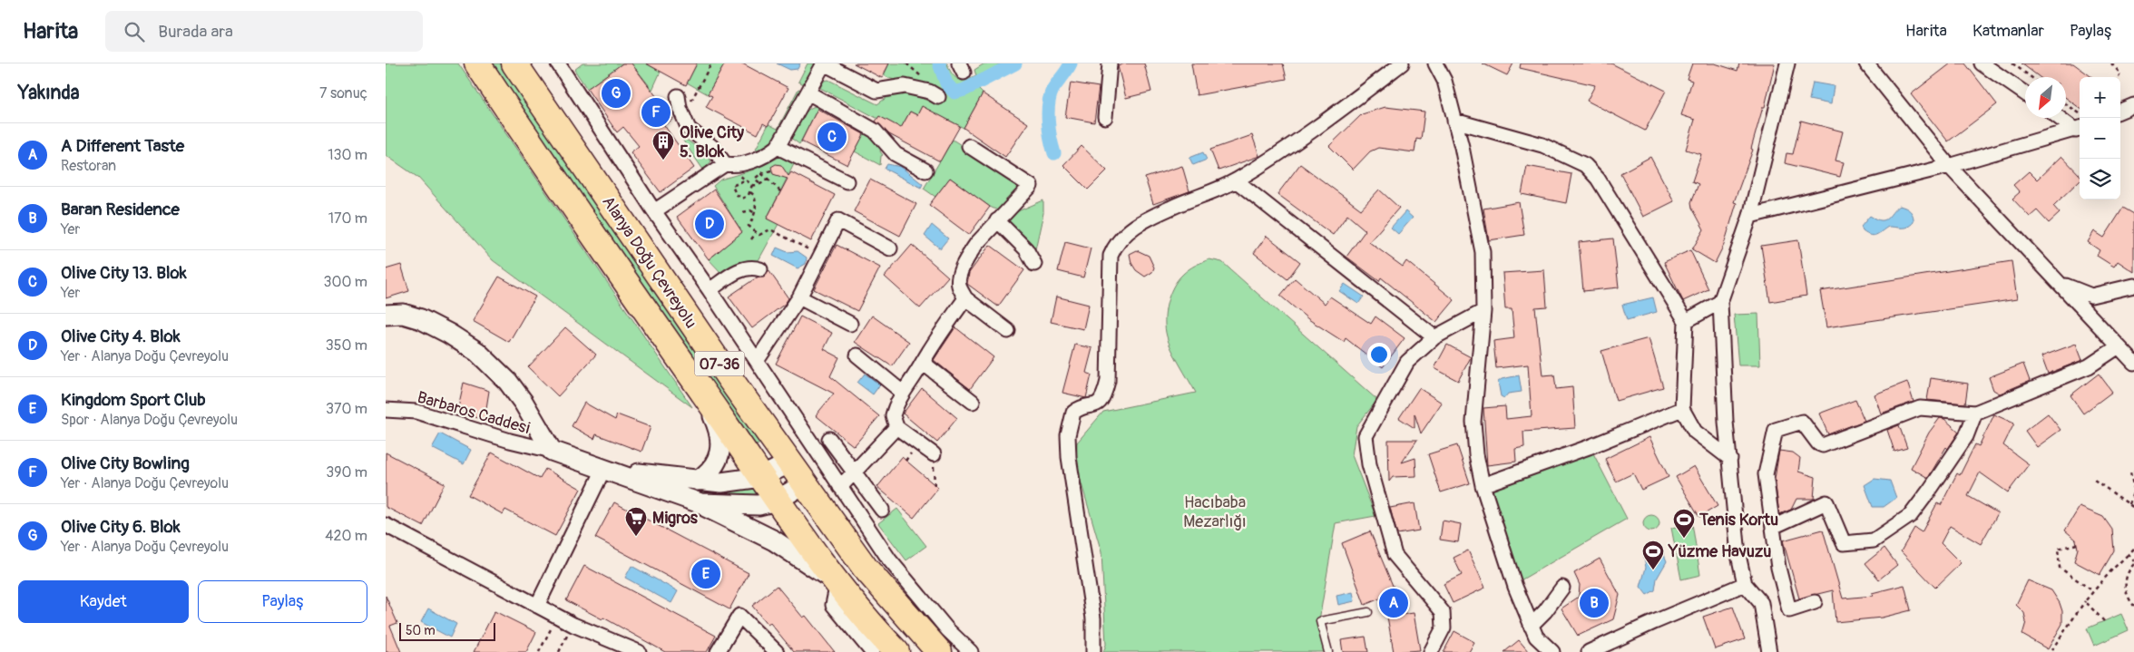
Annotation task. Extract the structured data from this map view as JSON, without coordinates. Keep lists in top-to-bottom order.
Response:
{
  "streets": {
    "highway": ["Alanya Doğu Çevreyolu", "07-36"],
    "street": ["Barbaros Caddesi"]
  },
  "parks": ["Hacıbaba Mezarlığı"],
  "places": {
    "building": ["Olive City 5. Blok"],
    "supermarket": ["Migros"],
    "sports": ["Tenis Kortu", "Yüzme Havuzu"]
  },
  "scale_bar": "50 m",
  "north": "bottom left",
  "page": {
    "header": "Harita",
    "search": "Burada ara",
    "nav": ["Harita", "Katmanlar", "Paylaş"],
    "heading": ["Yakında", "7 sonuç"],
    "map_buttons": ["+", "−"],
    "pins": [
      "G",
      "F",
      "C",
      "D",
      "E",
      "A",
      "B"
    ],
    "list": [
      {
        "mark": "A",
        "name": "A Different Taste",
        "note": "Restoran",
        "value": "130 m"
      },
      {
        "mark": "B",
        "name": "Baran Residence",
        "note": "Yer",
        "value": "170 m"
      },
      {
        "mark": "C",
        "name": "Olive City 13. Blok",
        "note": "Yer",
        "value": "300 m"
      },
      {
        "mark": "D",
        "name": "Olive City 4. Blok",
        "note": "Yer · Alanya Doğu Çevreyolu",
        "value": "350 m"
      },
      {
        "mark": "E",
        "name": "Kingdom Sport Club",
        "note": "Spor · Alanya Doğu Çevreyolu",
        "value": "370 m"
      },
      {
        "mark": "F",
        "name": "Olive City Bowling",
        "note": "Yer · Alanya Doğu Çevreyolu",
        "value": "390 m"
      },
      {
        "mark": "G",
        "name": "Olive City 6. Blok",
        "note": "Yer · Alanya Doğu Çevreyolu",
        "value": "420 m"
      }
    ],
    "buttons": ["Kaydet", "Paylaş"],
    "scale": "50 m"
  }
}
